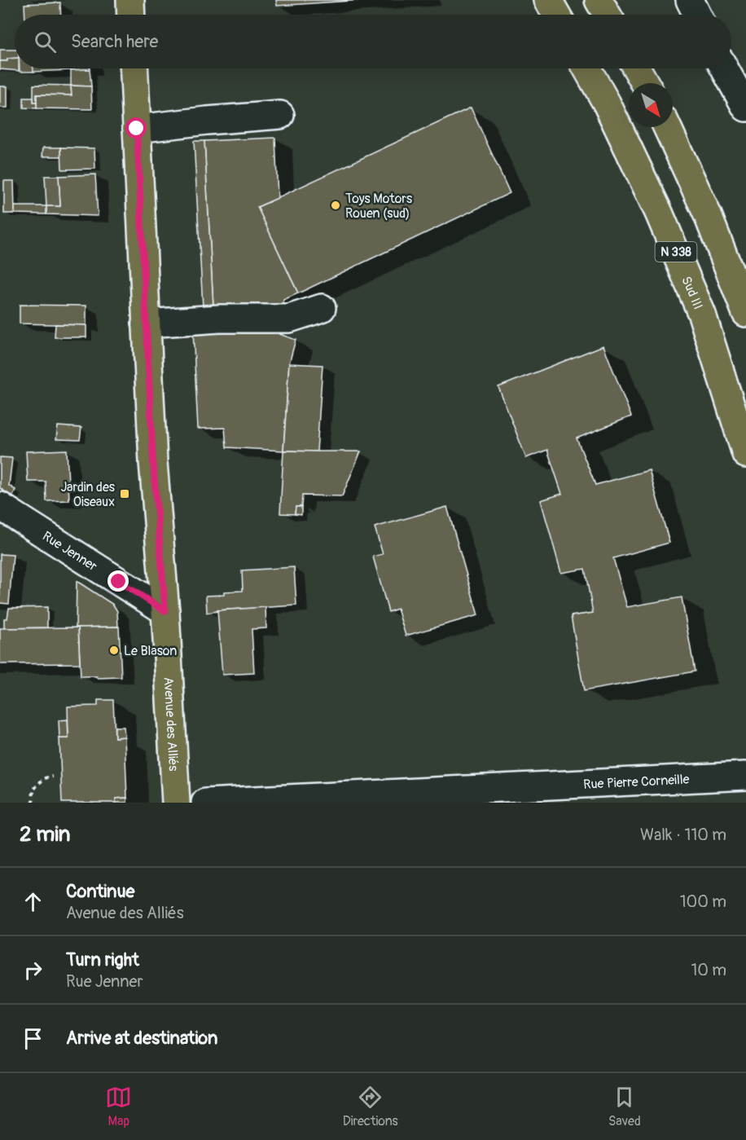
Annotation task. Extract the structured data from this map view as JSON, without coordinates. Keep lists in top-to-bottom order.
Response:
{
  "streets": {
    "main road": ["N 338", "Sud III", "Avenue des Alliés"],
    "street": ["Rue Jenner", "Rue Pierre Corneille"]
  },
  "crossings": [
    ["Rue Jenner", "Avenue des Alliés"]
  ],
  "places": {
    "other": ["Toys Motors Rouen (sud)", "Le Blason"],
    "transit": ["Jardin des Oiseaux"]
  },
  "north": "bottom right",
  "page": {
    "search": "Search here",
    "heading": ["2 min", "Walk · 110 m"],
    "list": [
      ["Continue", "Avenue des Alliés", "100 m"],
      ["Turn right", "Rue Jenner", "10 m"],
      "Arrive at destination"
    ],
    "nav": ["Map", "Directions", "Saved"]
  }
}
